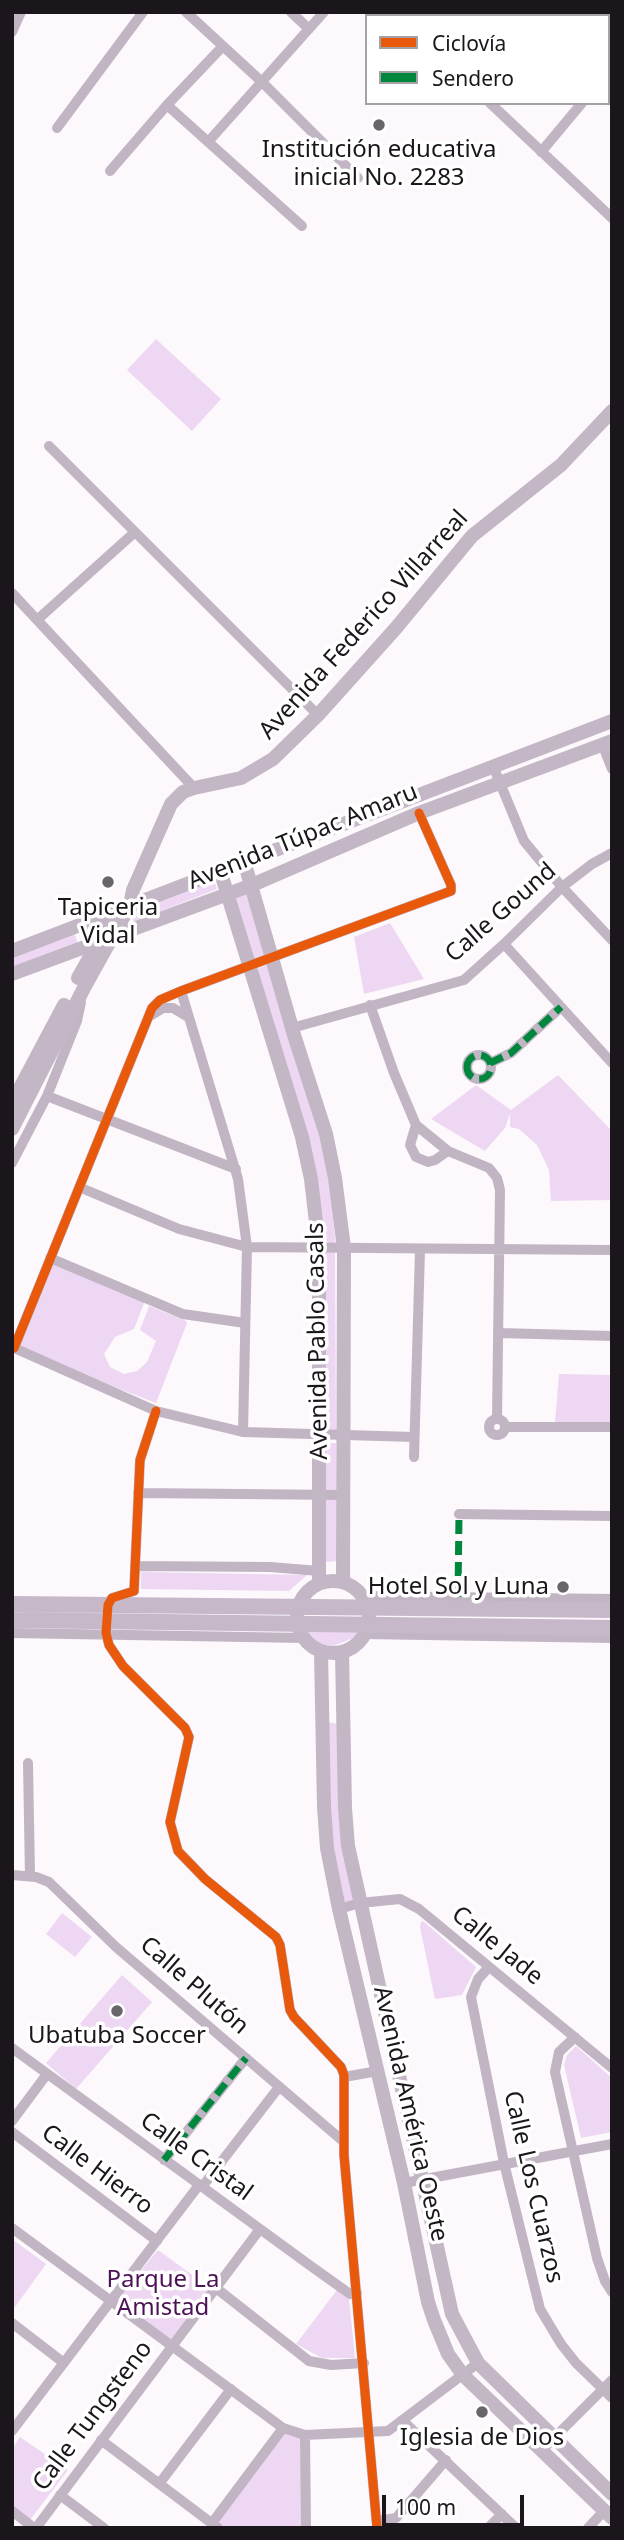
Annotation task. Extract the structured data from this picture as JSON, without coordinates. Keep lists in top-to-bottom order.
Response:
{
  "streets": {
    "main road": [
      "Avenida Federico Villarreal",
      "Avenida Túpac Amaru",
      "Avenida Pablo Casals",
      "Avenida América Oeste"
    ],
    "street": [
      "Calle Gound",
      "Calle Jade",
      "Calle Plutón",
      "Calle Cristal",
      "Calle Hierro",
      "Calle Los Cuarzos",
      "Calle Tungsteno"
    ]
  },
  "crossings": [
    ["Avenida Federico Villarreal", "Avenida Túpac Amaru"],
    ["Avenida Túpac Amaru", "Avenida Pablo Casals"],
    ["Calle Gound", "Avenida Pablo Casals"],
    ["Calle Jade", "Avenida América Oeste"],
    ["Calle Jade", "Calle Los Cuarzos"],
    ["Calle Cristal", "Calle Tungsteno"]
  ],
  "parks": ["Parque La Amistad"],
  "places": [
    "Institución educativa inicial No. 2283",
    "Tapiceria Vidal",
    "Hotel Sol y Luna",
    "Ubatuba Soccer",
    "Iglesia de Dios"
  ],
  "legend": ["Ciclovía", "Sendero"],
  "scale_bar": "100 m"
}
